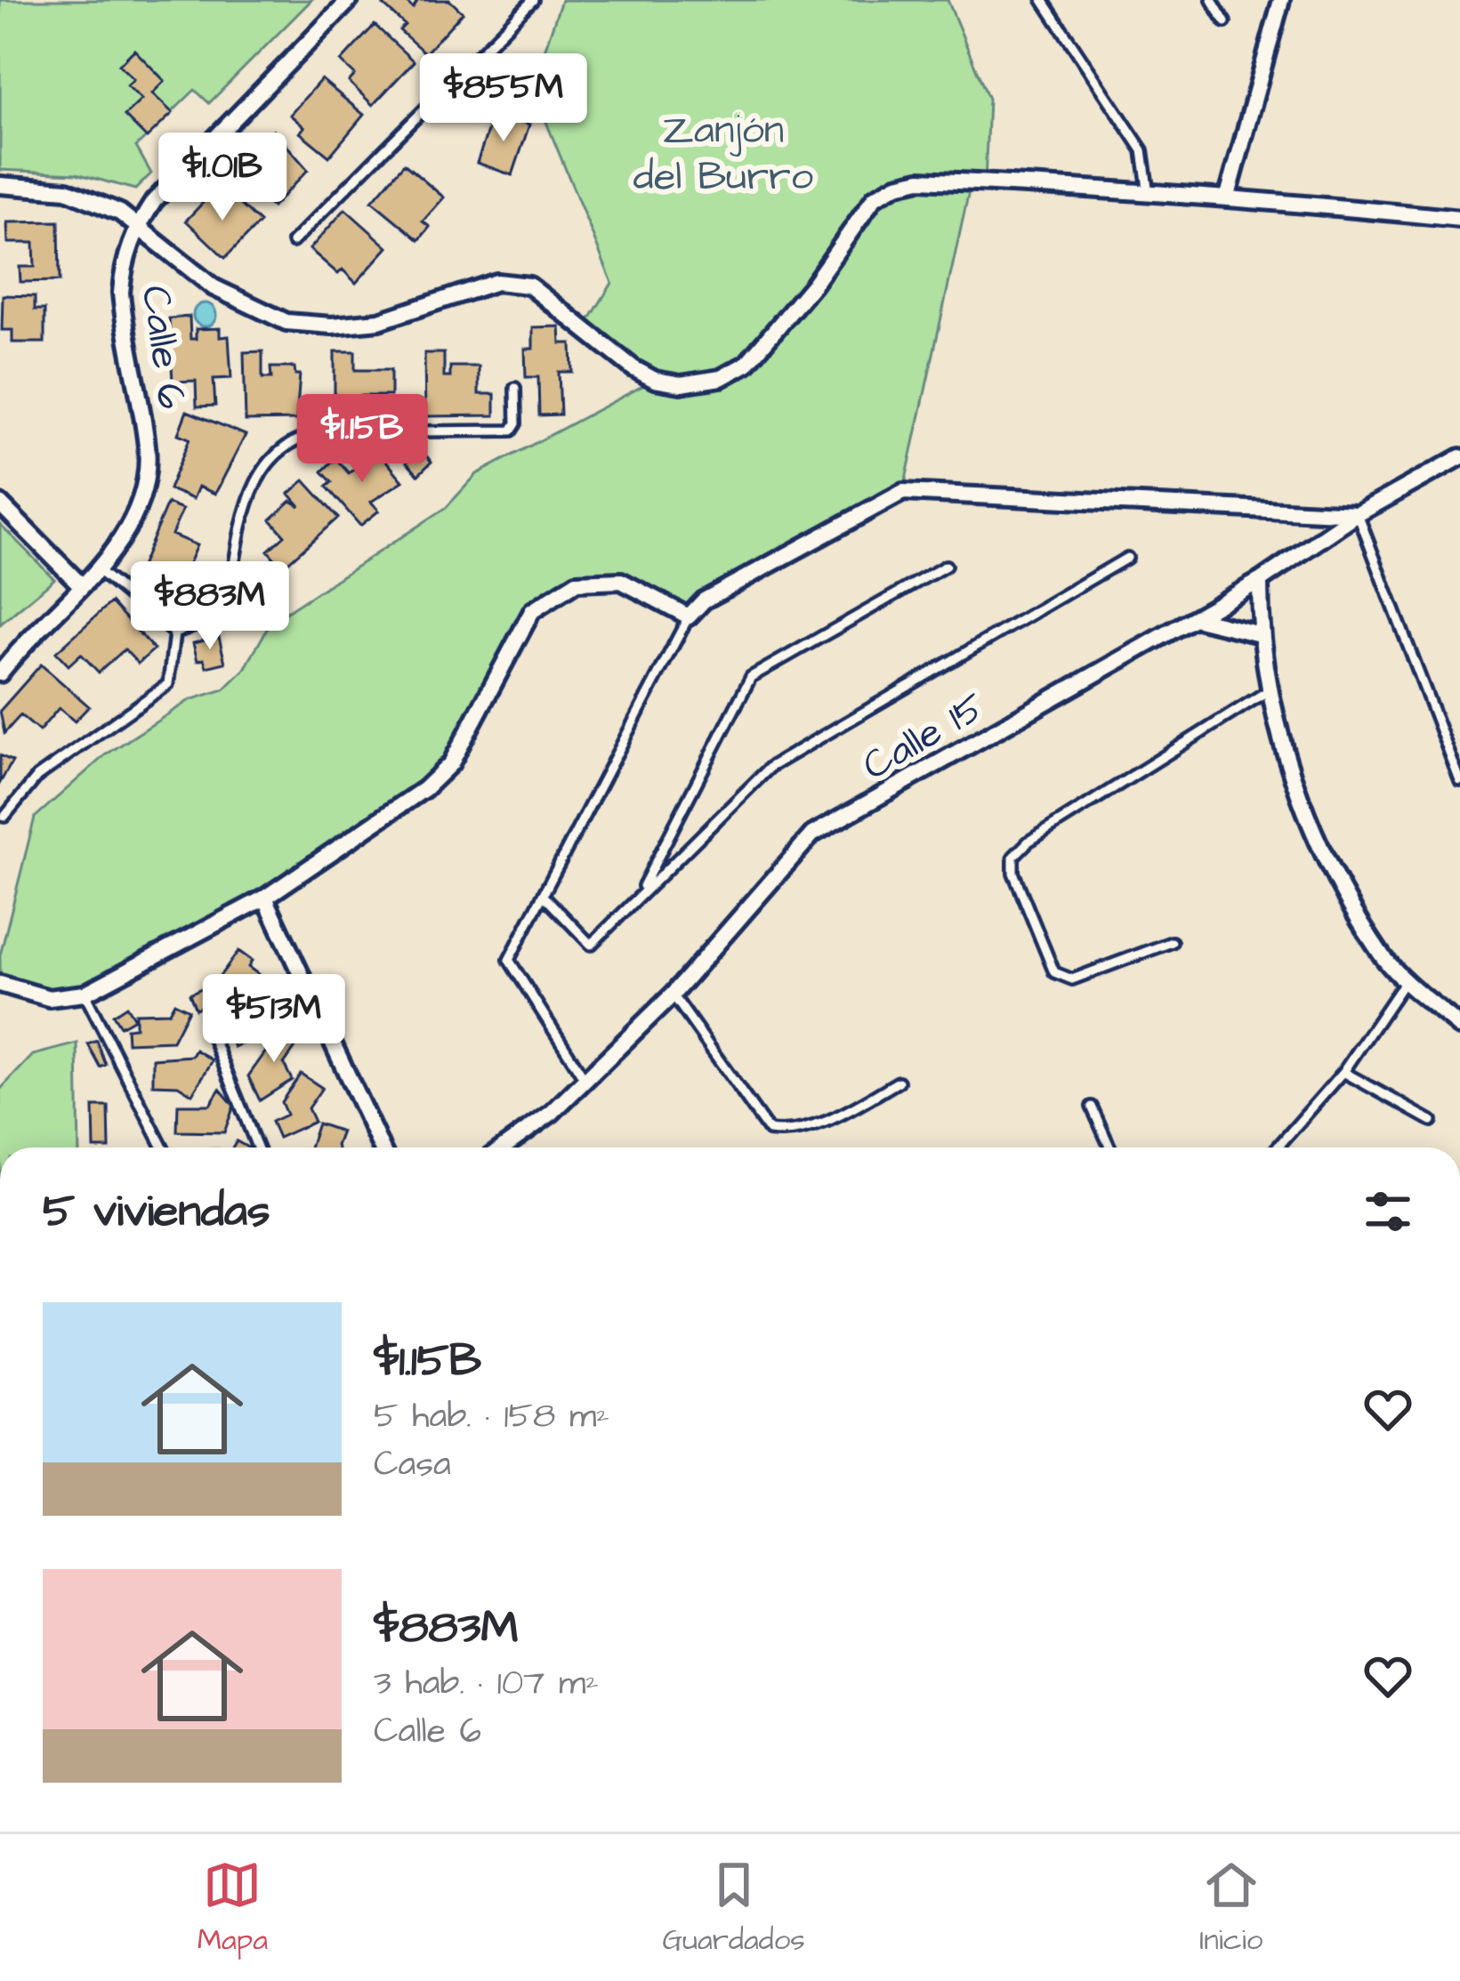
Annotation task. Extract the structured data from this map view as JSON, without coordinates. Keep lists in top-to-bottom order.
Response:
{
  "streets": {
    "street": ["Calle 6", "Calle 15"]
  },
  "parks": ["Zanjón del Burro"],
  "page": {
    "price": [
      "$855M",
      "$1.01B",
      "$1.15B",
      "$883M",
      "$513M"
    ],
    "heading": "5 viviendas",
    "list": [
      {
        "name": "$1.15B",
        "note": "5 hab. · 158 m² · Casa"
      },
      {
        "name": "$883M",
        "note": "3 hab. · 107 m² · Calle 6"
      }
    ],
    "tabs": ["Mapa", "Guardados", "Inicio"]
  }
}
